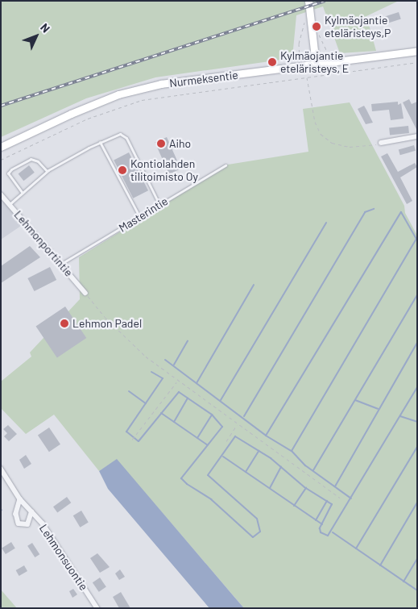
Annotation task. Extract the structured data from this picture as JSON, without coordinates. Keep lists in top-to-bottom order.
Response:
{
  "streets": {
    "street": ["Nurmeksentie", "Lehmonportintie", "Lehmonsuontie"],
    "lane": ["Masterintie"]
  },
  "crossings": [
    ["Masterintie", "Lehmonportintie"]
  ],
  "places": [
    "Kylmäojantie eteläristeys,P",
    "Kylmäojantie eteläristeys, E",
    "Aiho",
    "Kontiolahden tilitoimisto Oy",
    "Lehmon Padel"
  ],
  "north": "top right"
}
